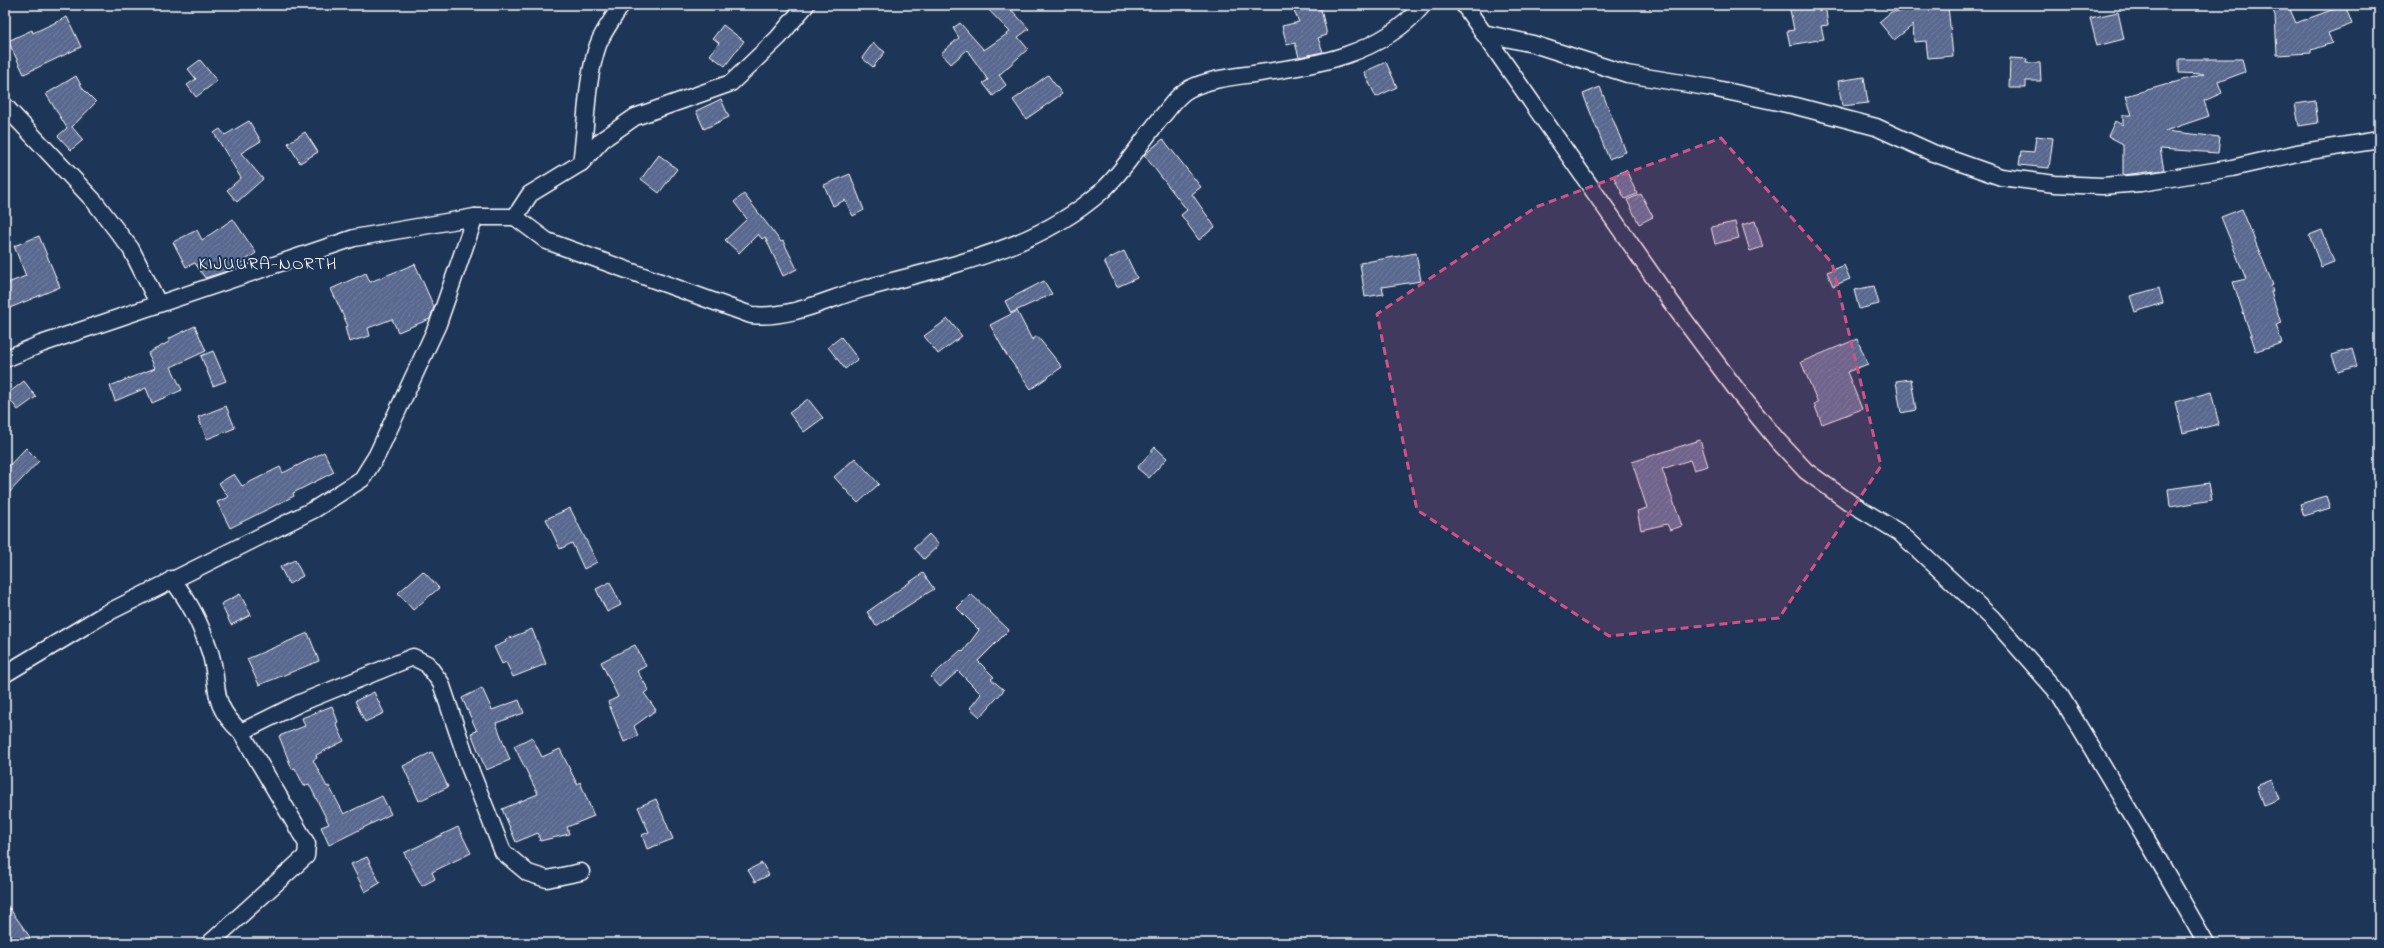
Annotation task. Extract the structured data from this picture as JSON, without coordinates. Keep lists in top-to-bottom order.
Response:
{
  "districts": ["KIJUURA-NORTH"]
}
